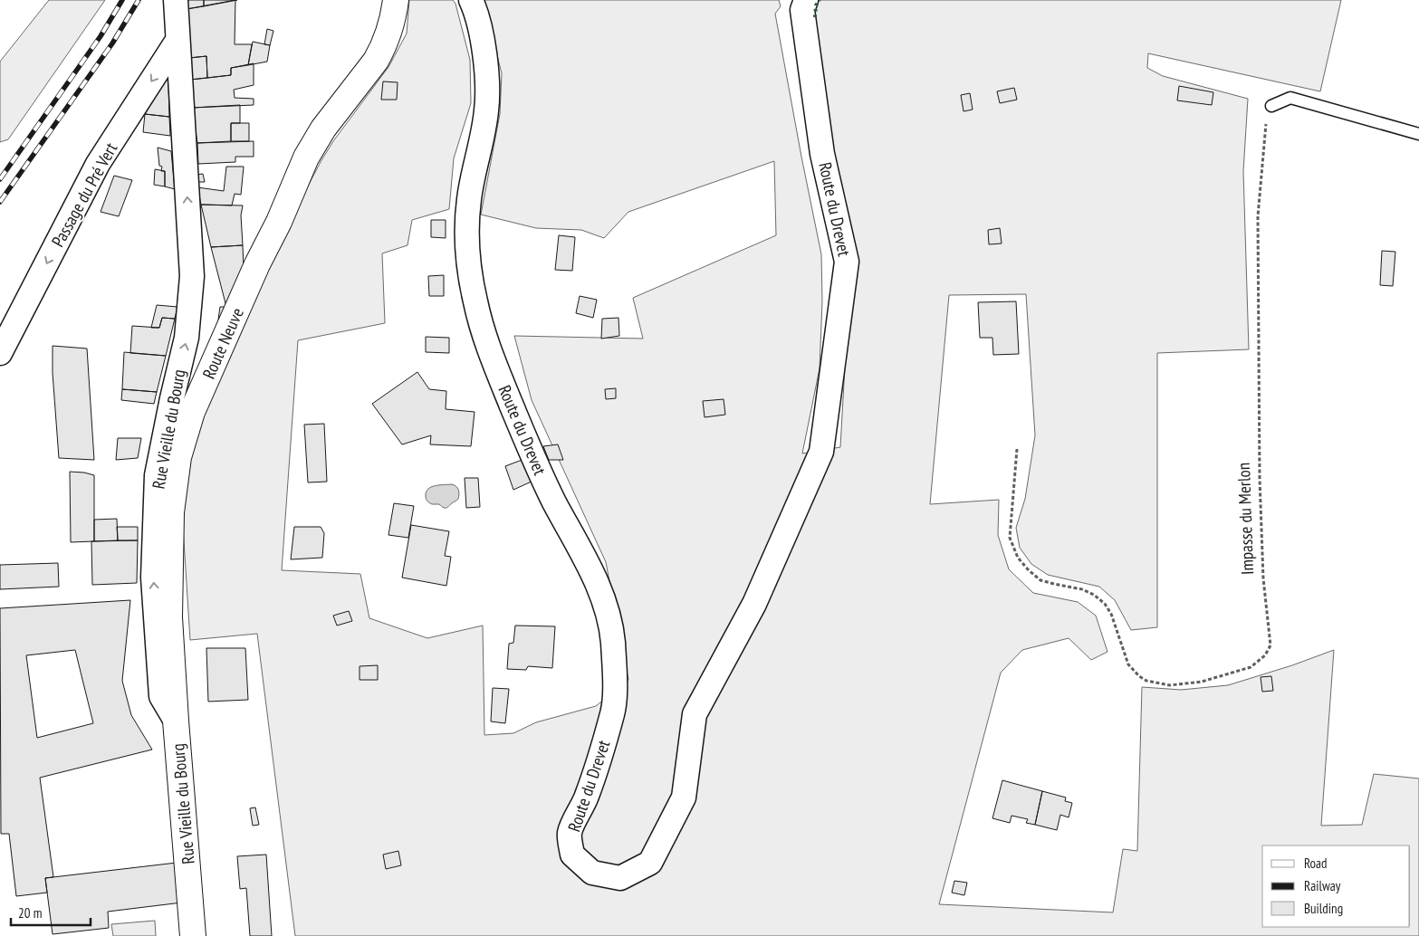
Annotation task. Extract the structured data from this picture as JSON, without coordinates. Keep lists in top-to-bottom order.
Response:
{
  "streets": {
    "street": [
      "Passage du Pré Vert",
      "Route du Drevet",
      "Route Neuve",
      "Rue Vieille du Bourg"
    ],
    "path": ["Impasse du Merlon"]
  },
  "crossings": [
    ["Passage du Pré Vert", "Rue Vieille du Bourg"],
    ["Route Neuve", "Rue Vieille du Bourg"]
  ],
  "one_way": ["Passage du Pré Vert", "Rue Vieille du Bourg"],
  "legend": ["Road", "Railway", "Building"],
  "scale_bar": "20 m"
}
